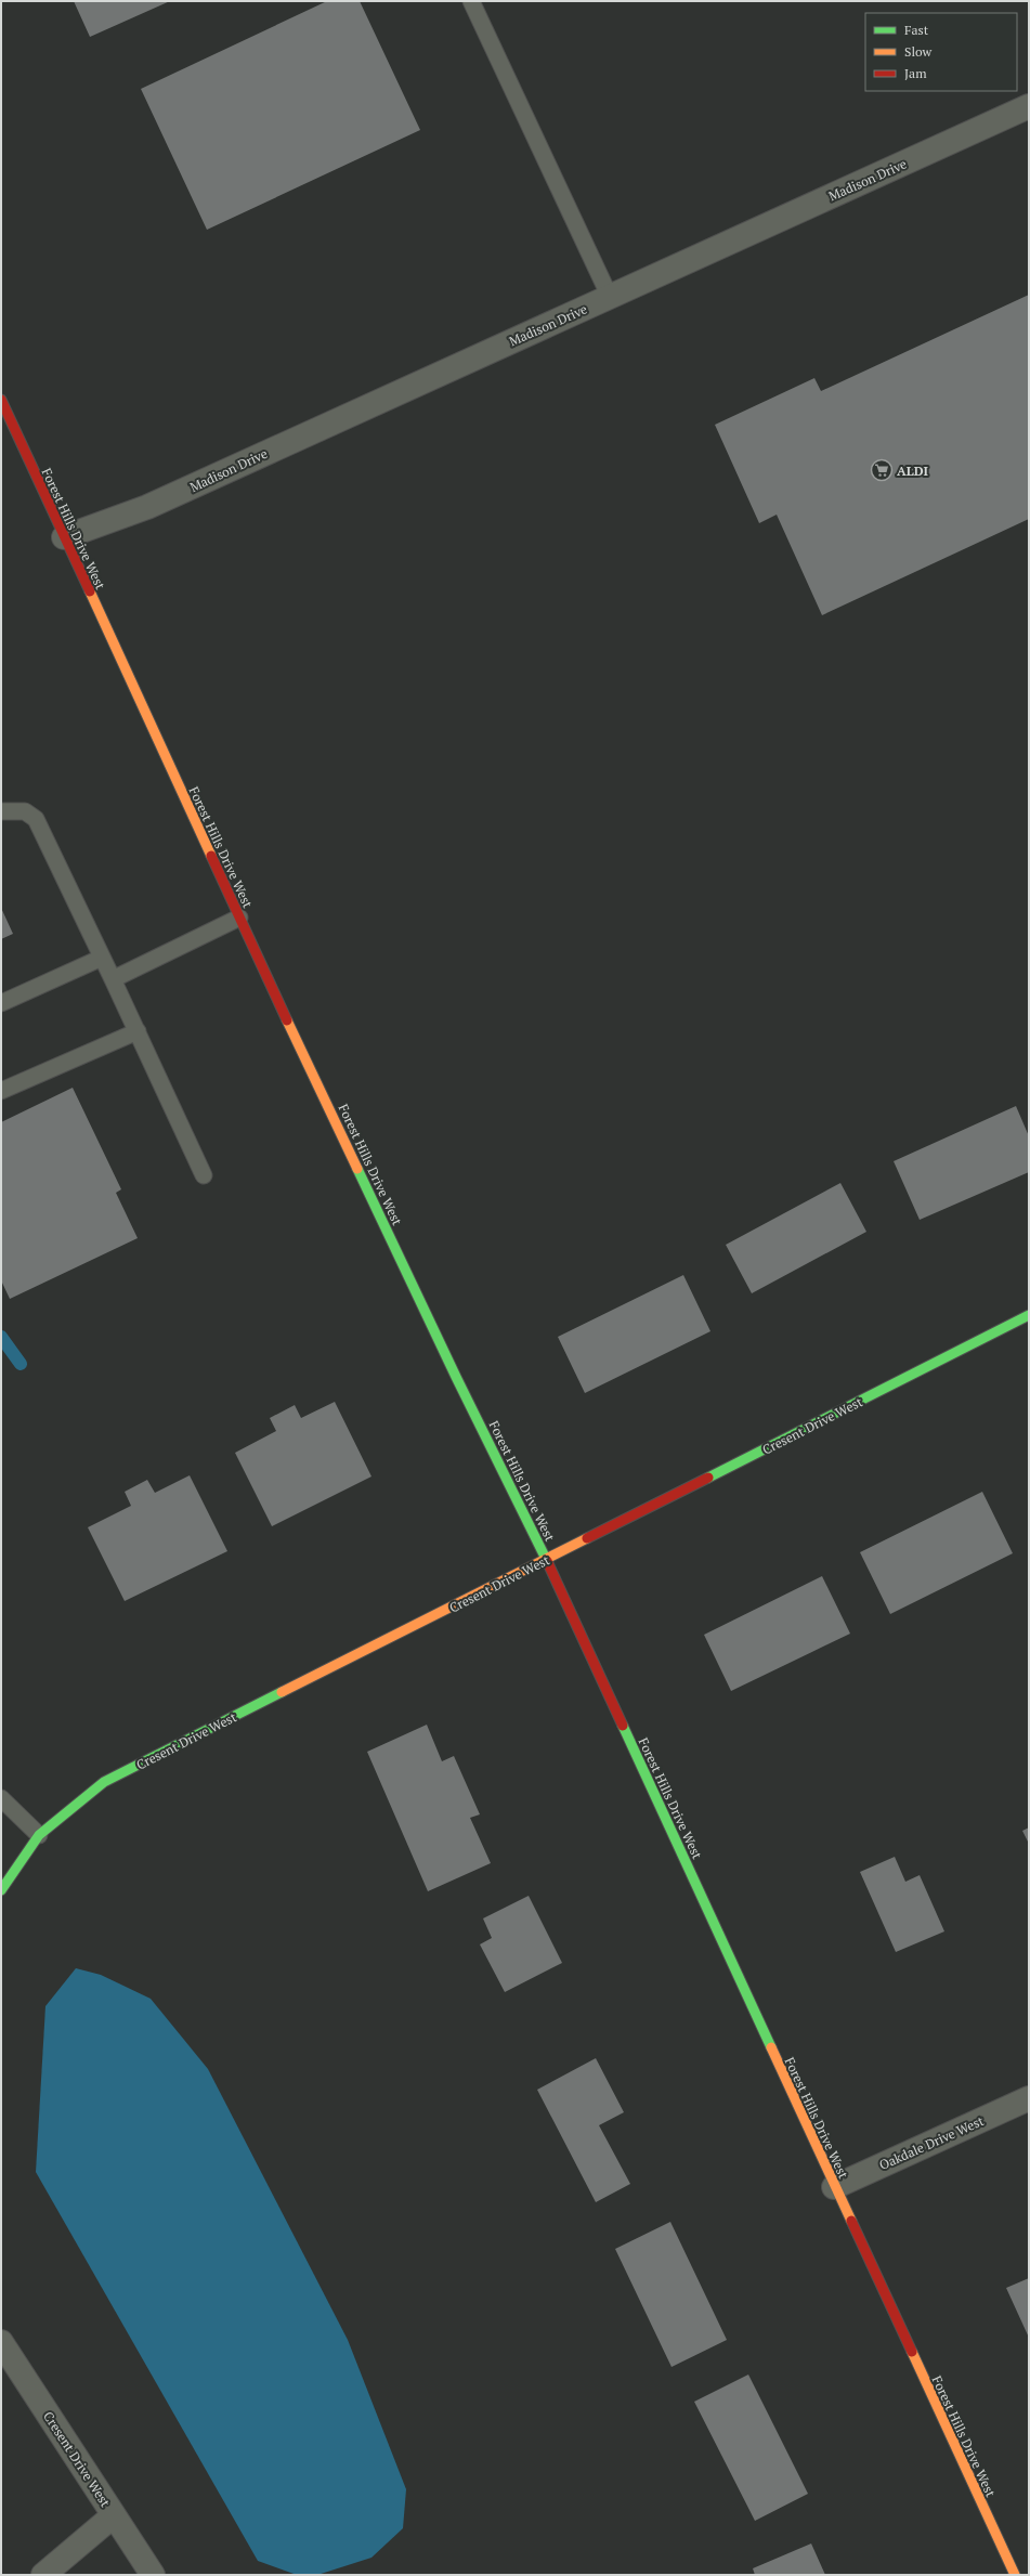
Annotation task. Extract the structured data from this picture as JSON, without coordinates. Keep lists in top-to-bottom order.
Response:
{
  "streets": {
    "main road": ["Forest Hills Drive West", "Cresent Drive West"],
    "street": ["Madison Drive", "Oakdale Drive West"]
  },
  "crossings": [
    ["Madison Drive", "Forest Hills Drive West"],
    ["Forest Hills Drive West", "Cresent Drive West"],
    ["Forest Hills Drive West", "Oakdale Drive West"]
  ],
  "places": {
    "supermarket": ["ALDI"]
  },
  "legend": ["Fast", "Slow", "Jam"]
}
